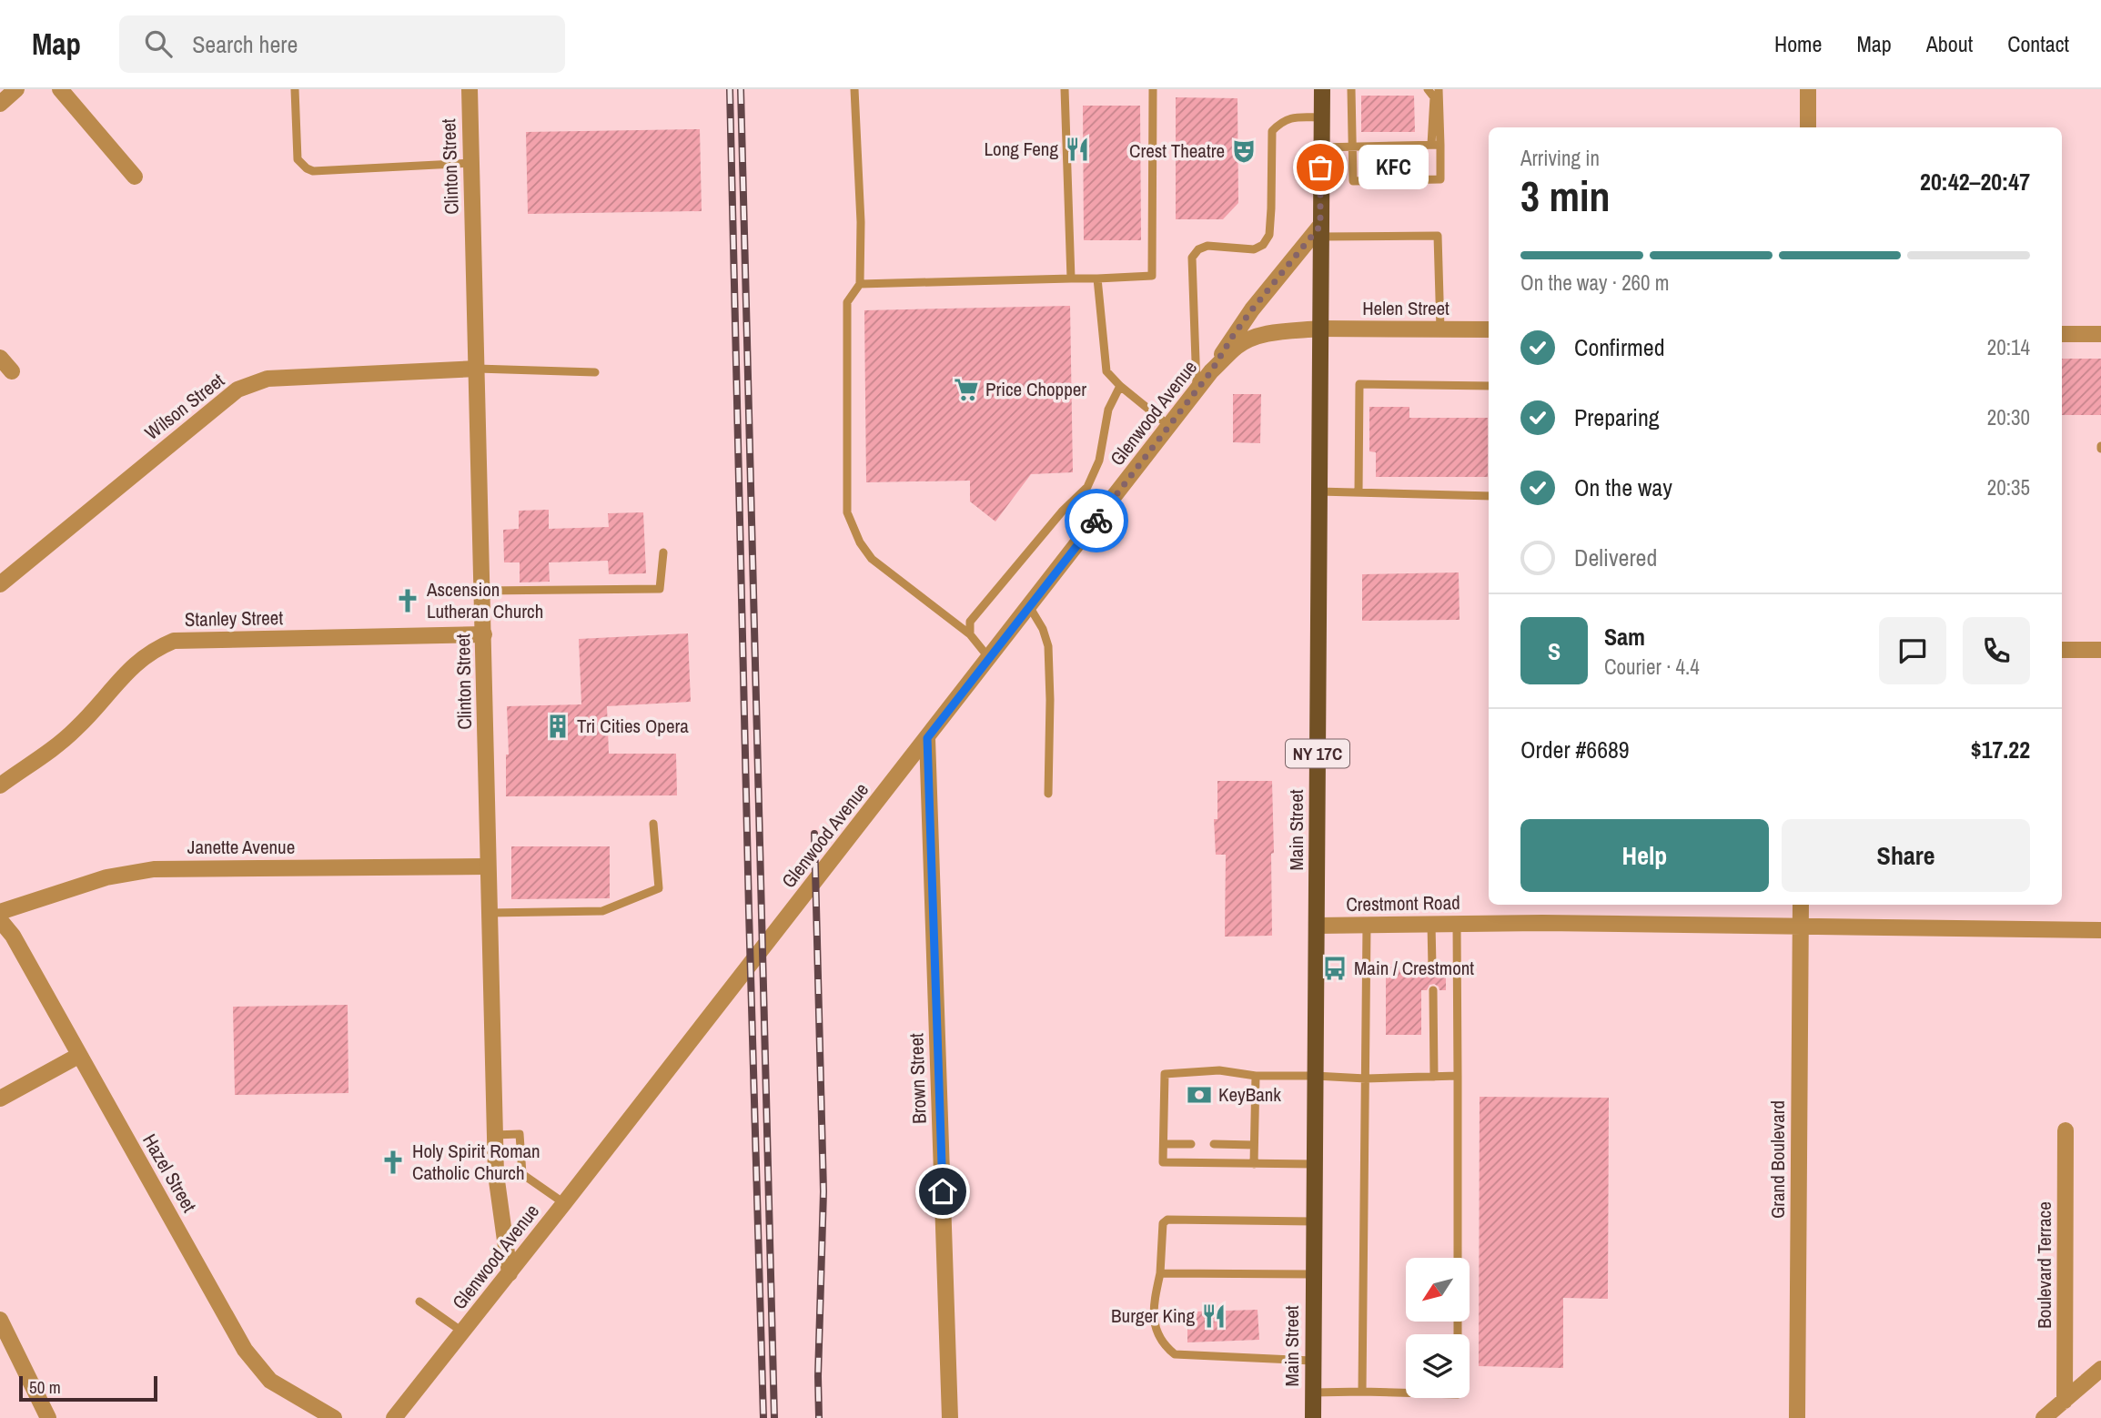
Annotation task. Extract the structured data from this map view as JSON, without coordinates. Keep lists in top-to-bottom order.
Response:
{
  "streets": {
    "main road": ["NY 17C", "Main Street"],
    "street": [
      "Clinton Street",
      "Helen Street",
      "Wilson Street",
      "Glenwood Avenue",
      "Stanley Street",
      "Janette Avenue",
      "Crestmont Road",
      "Brown Street",
      "Grand Boulevard",
      "Hazel Street",
      "Boulevard Terrace"
    ]
  },
  "crossings": [
    ["Clinton Street", "Wilson Street"],
    ["Clinton Street", "Glenwood Avenue"],
    ["Clinton Street", "Stanley Street"],
    ["Clinton Street", "Janette Avenue"],
    ["Helen Street", "Glenwood Avenue"],
    ["Helen Street", "Main Street"],
    ["Glenwood Avenue", "Main Street"],
    ["Glenwood Avenue", "Brown Street"],
    ["Main Street", "Crestmont Road"],
    ["Crestmont Road", "Grand Boulevard"]
  ],
  "places": {
    "restaurant": ["Long Feng", "Burger King"],
    "theatre": ["Crest Theatre"],
    "other": ["KFC"],
    "supermarket": ["Price Chopper"],
    "church": ["Ascension Lutheran Church", "Holy Spirit Roman Catholic Church"],
    "building": ["Tri Cities Opera"],
    "bus stop": ["Main / Crestmont"],
    "bank": ["KeyBank"]
  },
  "scale_bar": "50 m",
  "north": "bottom left",
  "page": {
    "header": "Map",
    "search": "Search here",
    "nav": [
      "Home",
      "Map",
      "About",
      "Contact"
    ],
    "heading": ["3 min", "Arriving in", "20:42–20:47"],
    "panel": [
      "Sam",
      "Courier · 4.4",
      "Order #6689",
      "$17.22"
    ],
    "bubble": "KFC",
    "bar": "On the way · 260 m",
    "list": [
      ["Confirmed", "20:14"],
      ["Preparing", "20:30"],
      ["On the way", "20:35"],
      "Delivered"
    ],
    "round": "S",
    "buttons": ["Help", "Share"],
    "scale": "50 m"
  }
}
